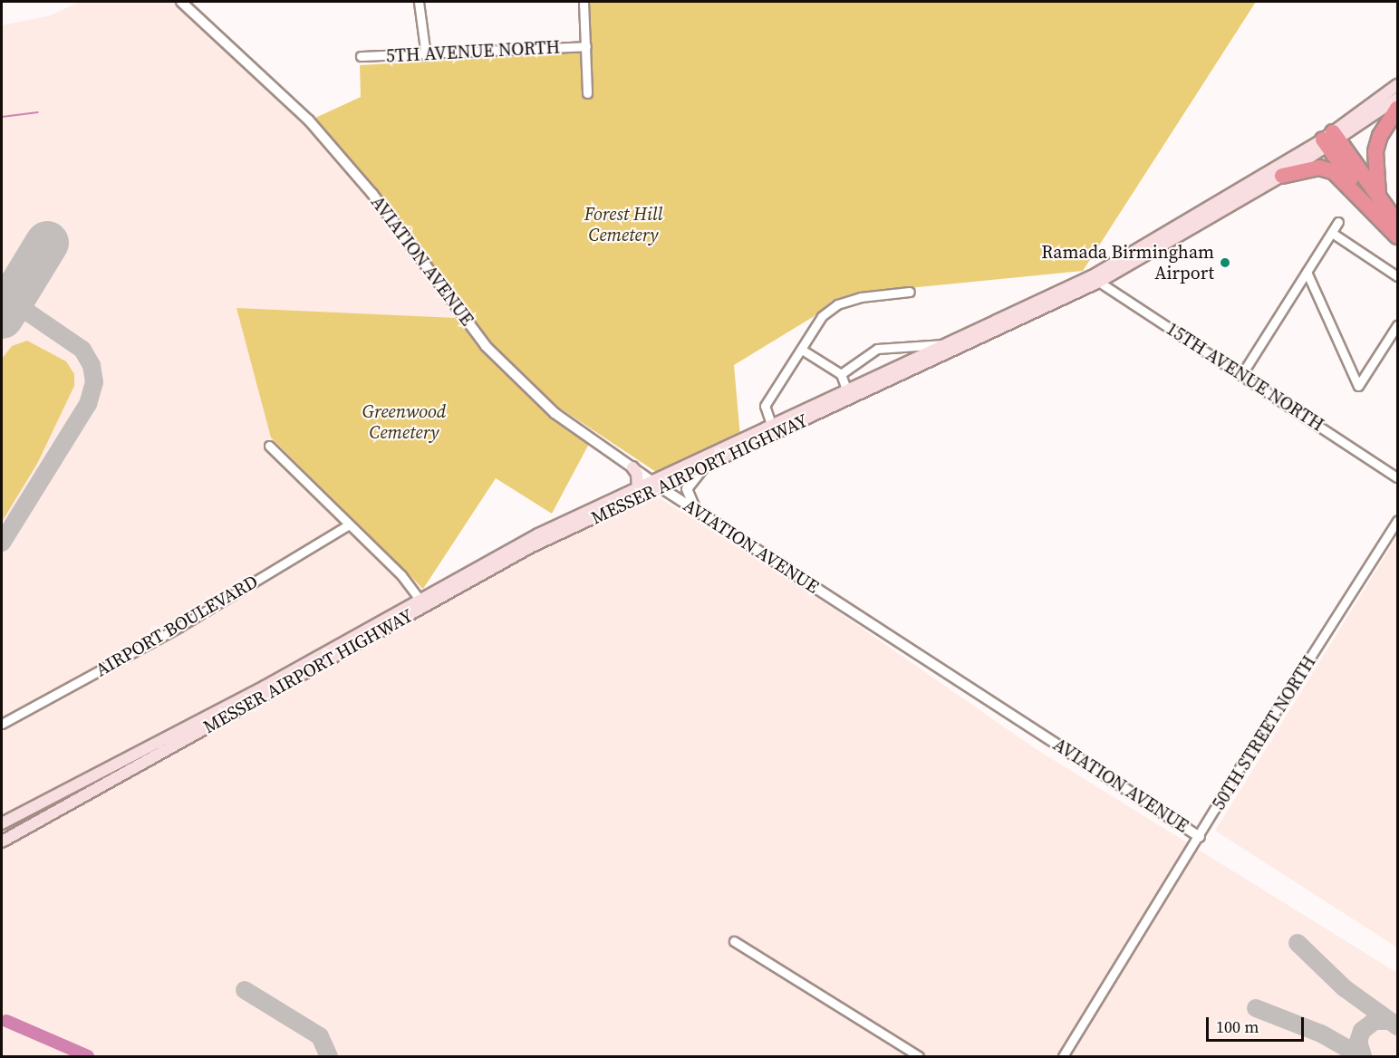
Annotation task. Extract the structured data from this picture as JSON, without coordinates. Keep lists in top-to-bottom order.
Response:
{
  "streets": {
    "main road": ["MESSER AIRPORT HIGHWAY"],
    "street": [
      "5TH AVENUE NORTH",
      "AVIATION AVENUE",
      "15TH AVENUE NORTH",
      "AIRPORT BOULEVARD",
      "50TH STREET NORTH"
    ]
  },
  "crossings": [
    ["AVIATION AVENUE", "MESSER AIRPORT HIGHWAY"],
    ["AVIATION AVENUE", "50TH STREET NORTH"],
    ["15TH AVENUE NORTH", "MESSER AIRPORT HIGHWAY"]
  ],
  "parks": ["Forest Hill Cemetery", "Greenwood Cemetery"],
  "places": ["Ramada Birmingham Airport"],
  "scale_bar": "100 m"
}
